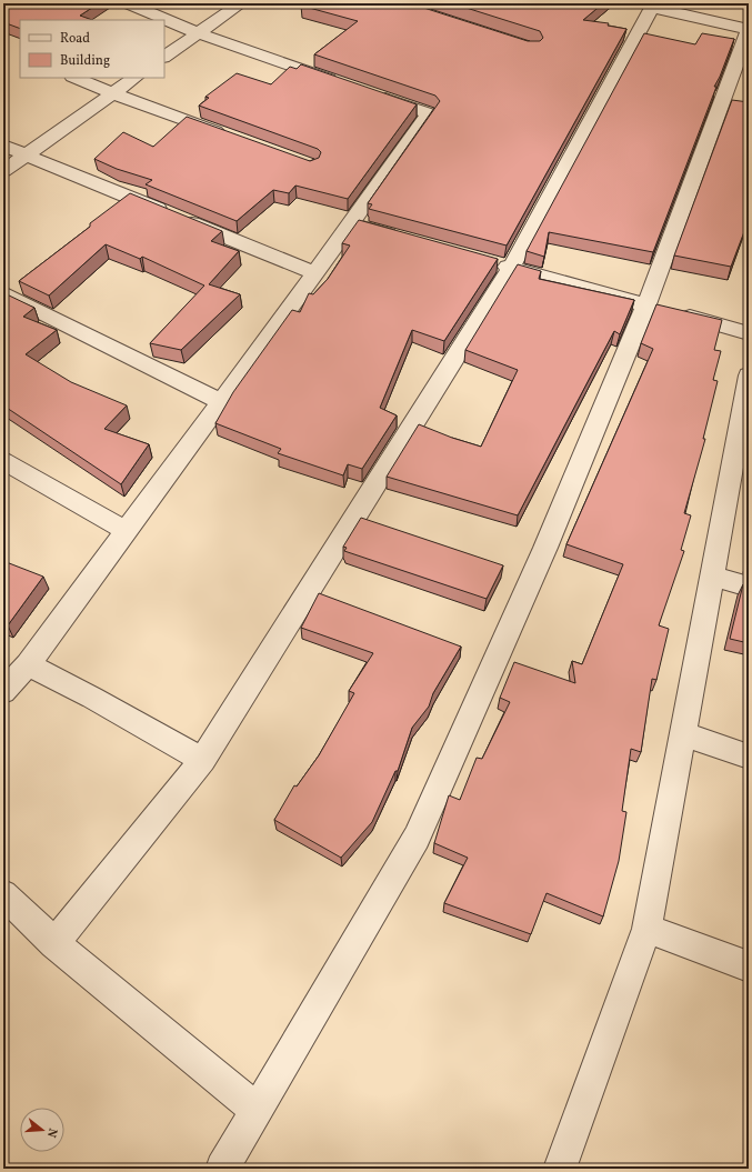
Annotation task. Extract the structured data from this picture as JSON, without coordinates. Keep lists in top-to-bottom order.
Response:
{
  "legend": ["Road", "Building"],
  "north": "right"
}
